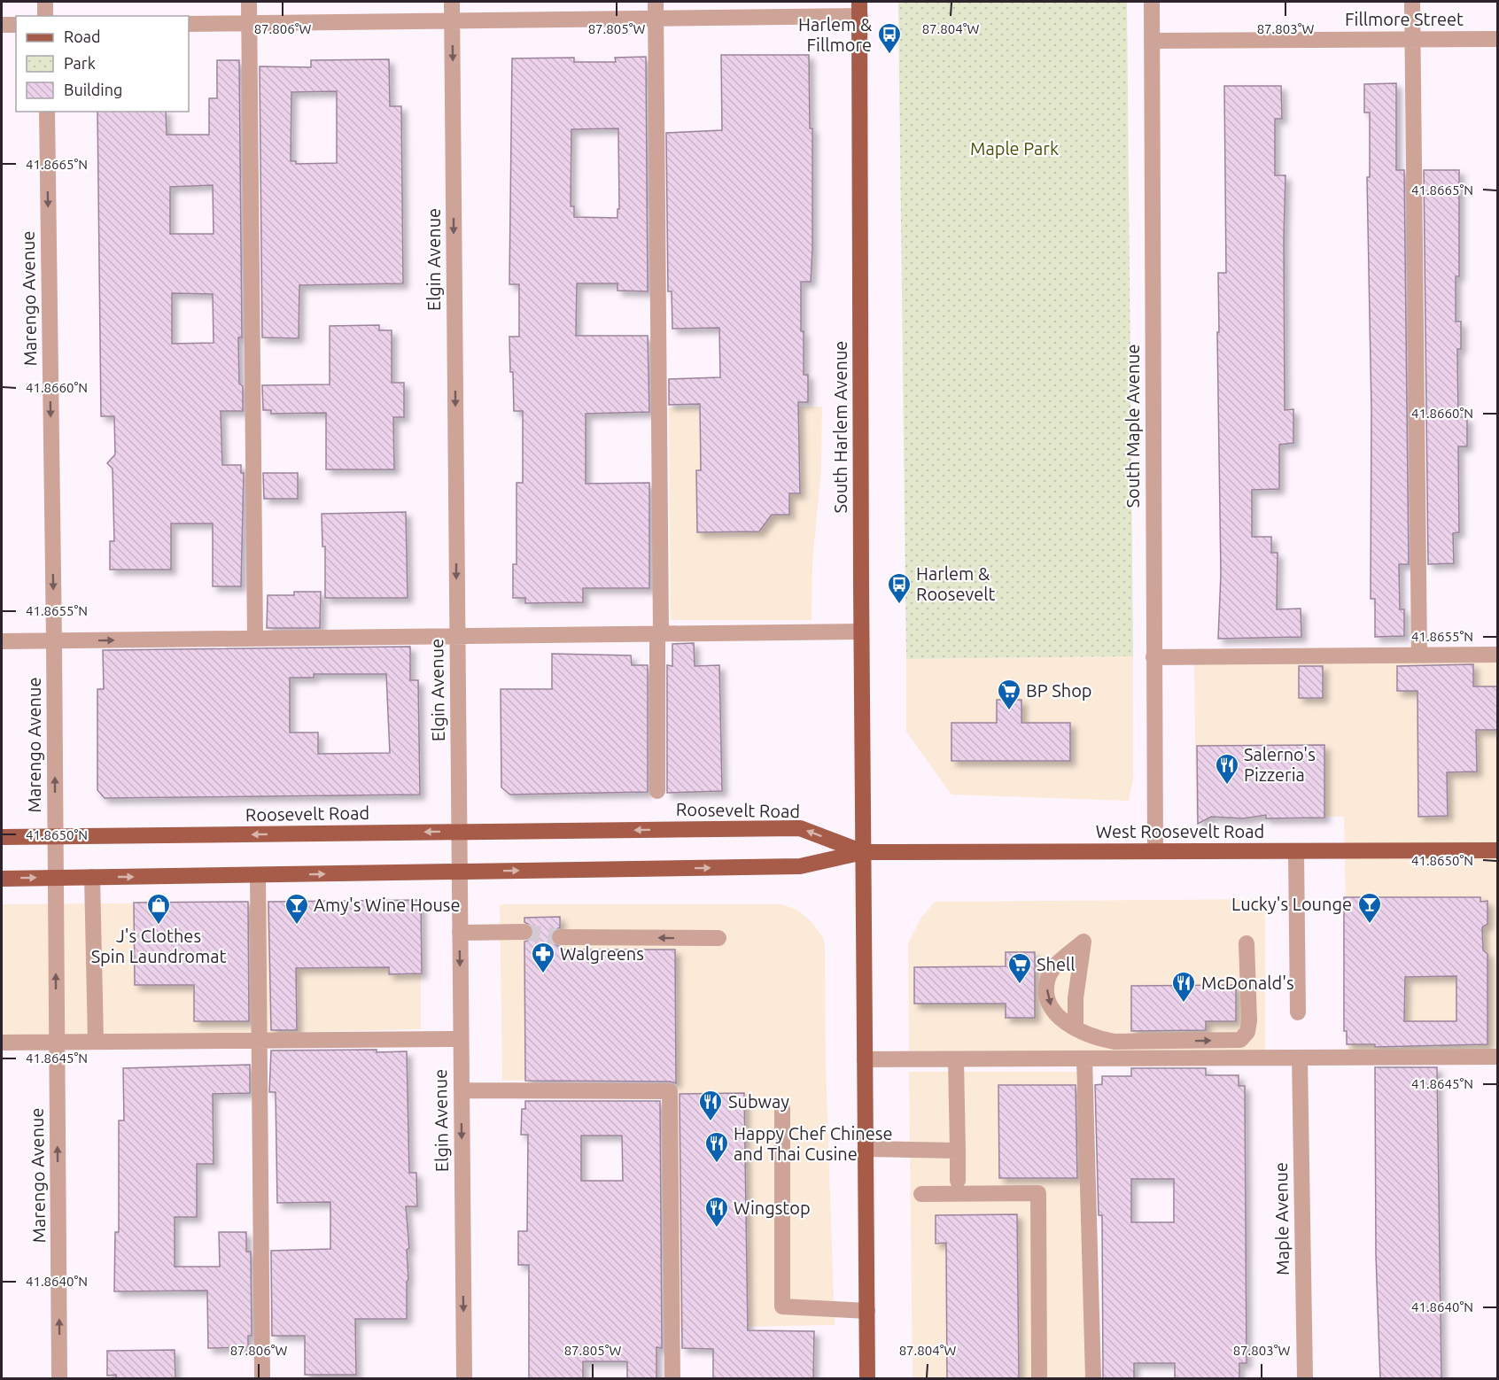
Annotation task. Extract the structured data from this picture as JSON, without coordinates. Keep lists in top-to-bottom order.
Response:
{
  "streets": {
    "main road": ["South Harlem Avenue", "Roosevelt Road", "West Roosevelt Road"],
    "street": [
      "Fillmore Street",
      "Elgin Avenue",
      "Marengo Avenue",
      "South Maple Avenue",
      "Maple Avenue"
    ]
  },
  "crossings": [
    ["Fillmore Street", "South Maple Avenue"],
    ["Elgin Avenue", "Roosevelt Road"],
    ["Marengo Avenue", "Roosevelt Road"],
    ["South Maple Avenue", "West Roosevelt Road"],
    ["South Harlem Avenue", "Roosevelt Road"],
    ["South Harlem Avenue", "West Roosevelt Road"],
    ["Roosevelt Road", "West Roosevelt Road"]
  ],
  "one_way": ["Elgin Avenue"],
  "parks": ["Maple Park"],
  "places": {
    "bus stop": ["Harlem & Fillmore", "Harlem & Roosevelt"],
    "supermarket": ["BP Shop", "Shell"],
    "restaurant": [
      "Salerno's Pizzeria",
      "McDonald's",
      "Subway",
      "Happy Chef Chinese and Thai Cusine",
      "Wingstop"
    ],
    "bar": ["Lucky's Lounge", "Amy's Wine House"],
    "shop": ["J's Clothes Spin Laundromat"],
    "pharmacy": ["Walgreens"]
  },
  "legend": ["Road", "Park", "Building"],
  "coordinates": [
    "87.806°W",
    "87.805°W",
    "87.804°W",
    "87.803°W",
    "41.8665°N",
    "41.8660°N",
    "41.8655°N",
    "41.8650°N",
    "41.8645°N",
    "41.8640°N"
  ]
}
